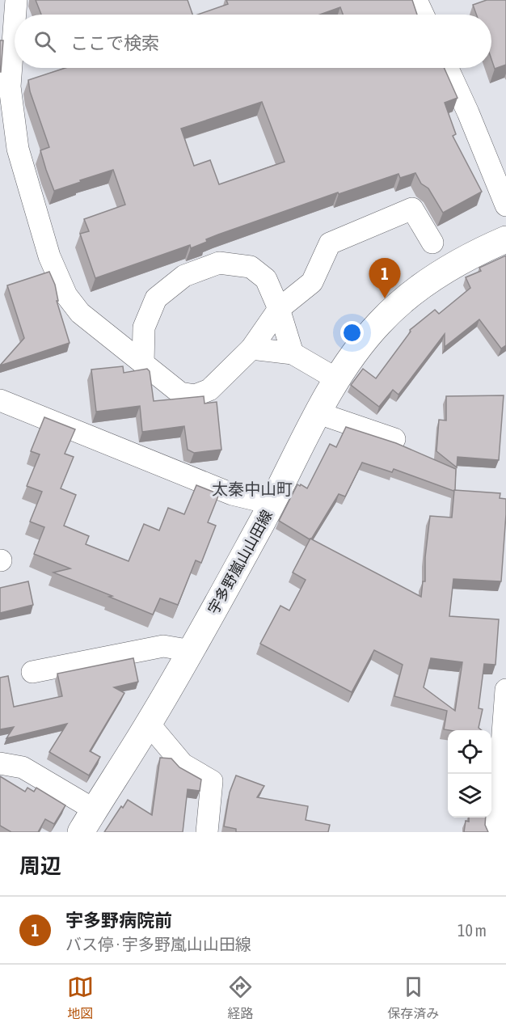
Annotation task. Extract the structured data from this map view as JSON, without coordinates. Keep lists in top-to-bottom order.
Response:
{
  "streets": {
    "main road": ["宇多野嵐山山田線"]
  },
  "districts": ["太秦中山町"],
  "page": {
    "search": "ここで検索",
    "pins": "1",
    "heading": "周辺",
    "list": [
      {
        "mark": "1",
        "name": "宇多野病院前",
        "note": "バス停 · 宇多野嵐山山田線",
        "value": "10 m"
      }
    ],
    "nav": ["地図", "経路", "保存済み"]
  }
}
